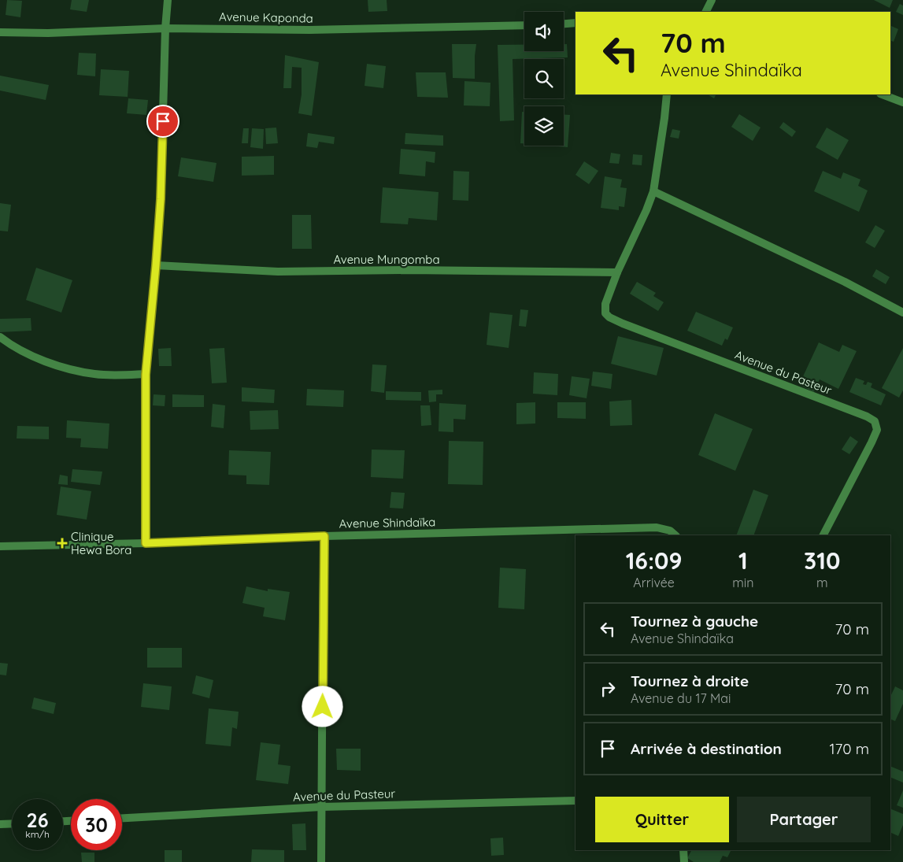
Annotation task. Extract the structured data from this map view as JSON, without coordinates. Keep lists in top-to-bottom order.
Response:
{
  "streets": {
    "street": [
      "Avenue Kaponda",
      "Avenue Mungomba",
      "Avenue du Pasteur",
      "Avenue Shindaïka"
    ]
  },
  "crossings": [
    ["Avenue Mungomba", "Avenue du Pasteur"]
  ],
  "places": {
    "health": ["Clinique Hewa Bora"]
  },
  "page": {
    "turn": ["70 m", "Avenue Shindaïka"],
    "eta": [
      "16:09",
      "Arrivée",
      "1",
      "min",
      "310",
      "m"
    ],
    "list": [
      {
        "name": "Tournez à gauche",
        "note": "Avenue Shindaïka",
        "value": "70 m"
      },
      {
        "name": "Tournez à droite",
        "note": "Avenue du 17 Mai",
        "value": "70 m"
      },
      {
        "name": "Arrivée à destination",
        "value": "170 m"
      }
    ],
    "buttons": ["Quitter", "Partager"],
    "speed": "26 km/h",
    "limit": "30"
  }
}
